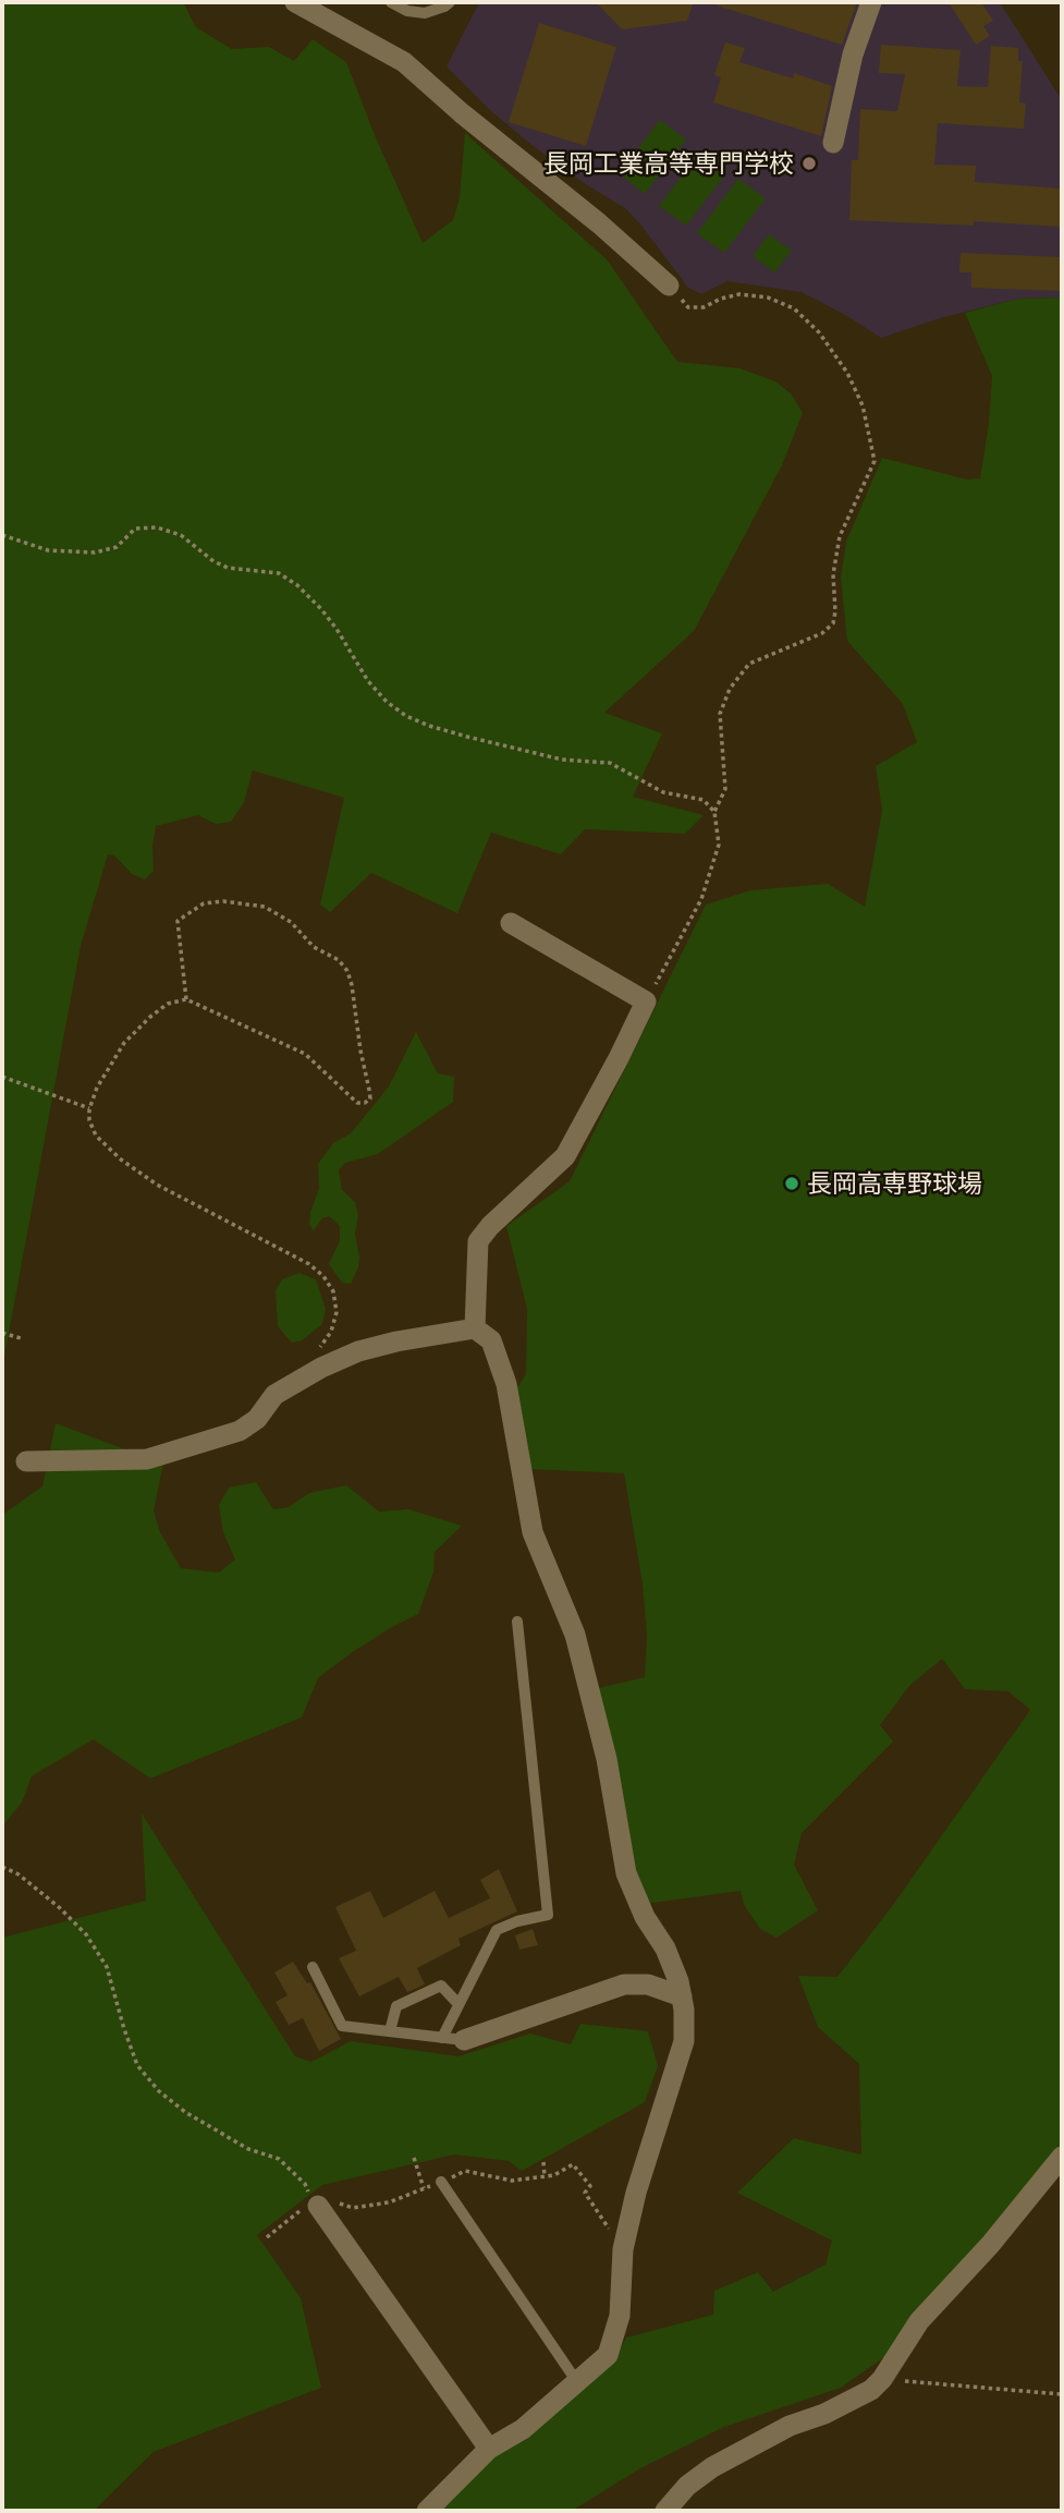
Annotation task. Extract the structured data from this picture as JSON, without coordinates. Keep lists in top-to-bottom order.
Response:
{
  "places": ["長岡工業高等専門学校", "長岡高専野球場"]
}
